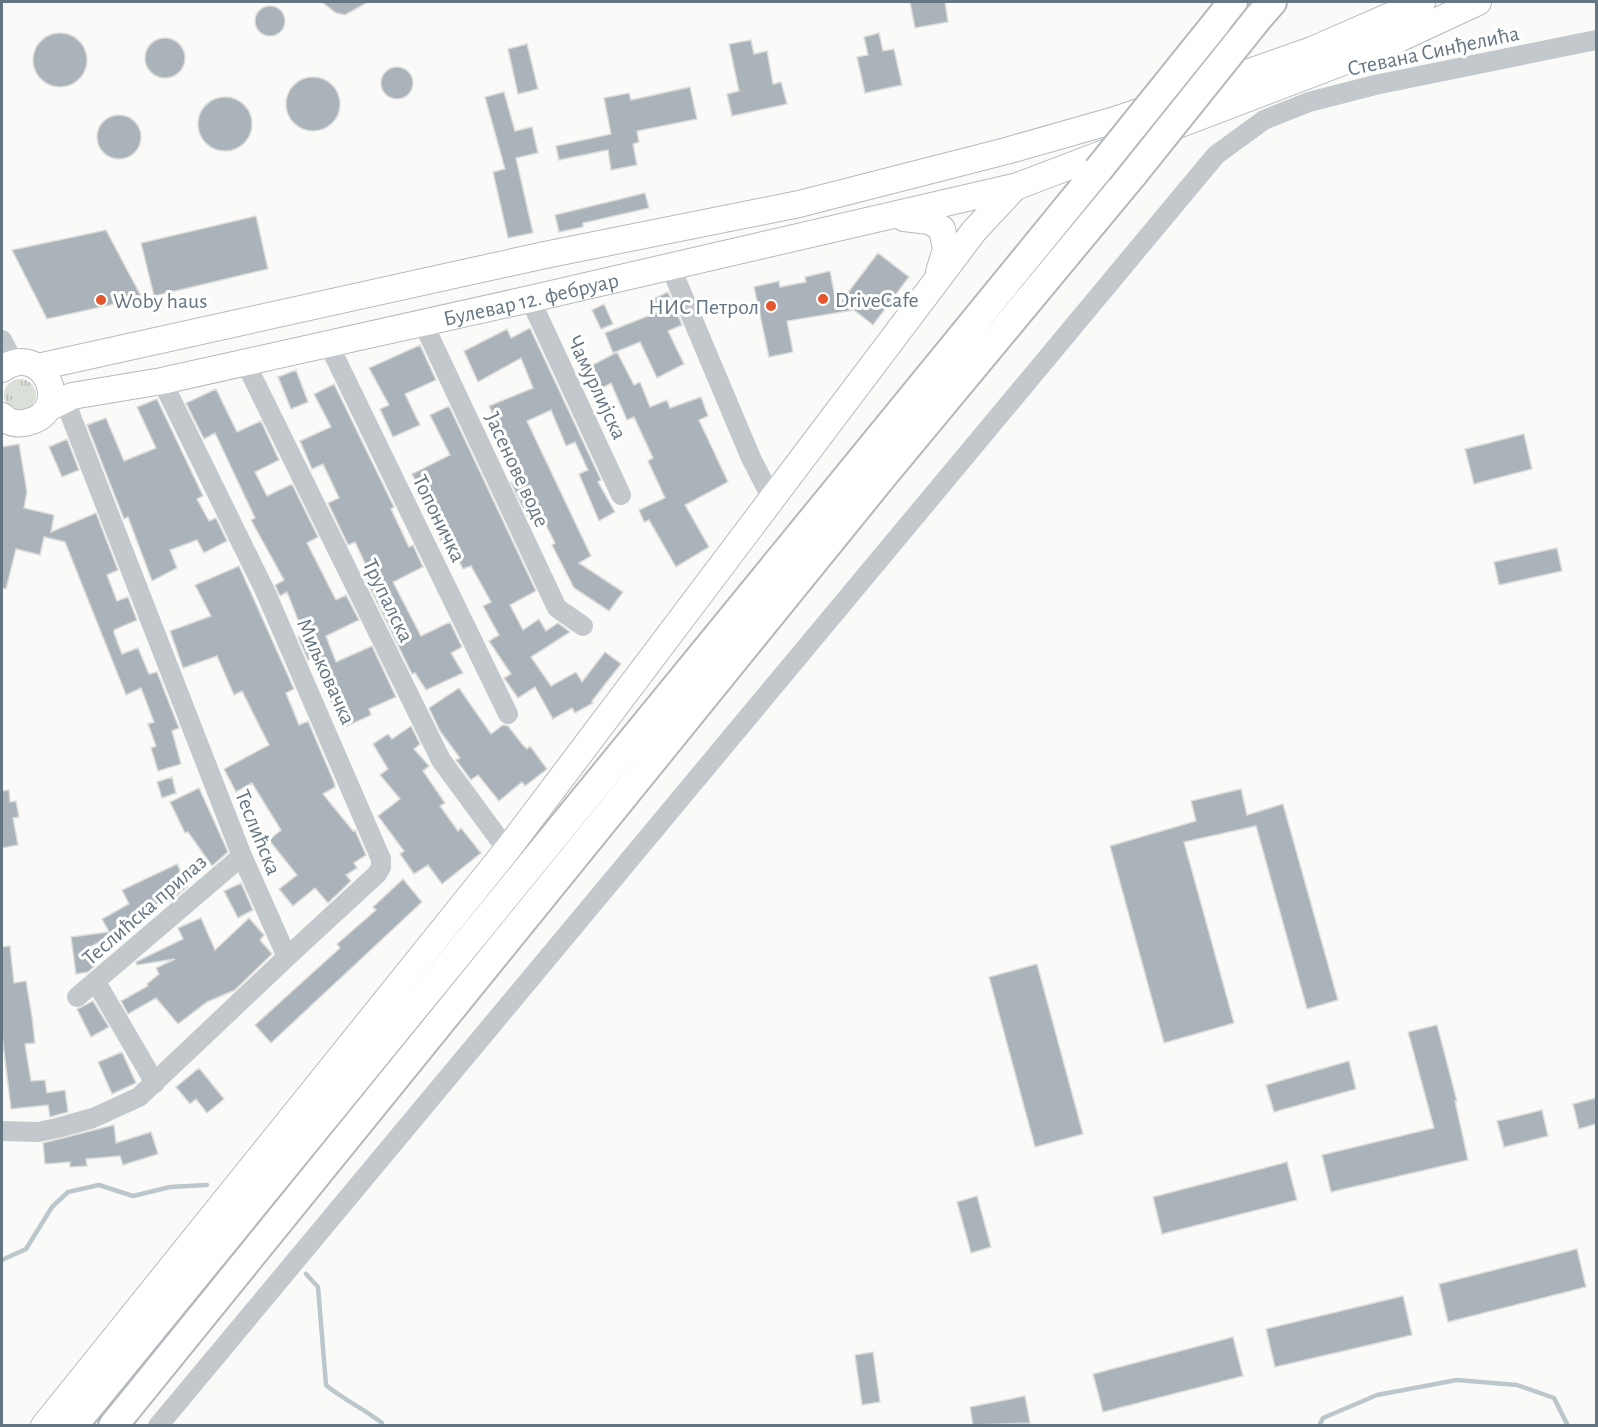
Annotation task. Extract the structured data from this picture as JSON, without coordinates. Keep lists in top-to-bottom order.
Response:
{
  "streets": {
    "main road": ["Булевар 12. фебруар"],
    "street": [
      "Стевана Синђелића",
      "Чамурлијска",
      "Јасенове воде",
      "Топоничка",
      "Трупалска",
      "Миљковачка",
      "Теслићска",
      "Теслићска прилаз"
    ]
  },
  "crossings": [
    ["Булевар 12. фебруар", "Чамурлијска"],
    ["Булевар 12. фебруар", "Јасенове воде"],
    ["Булевар 12. фебруар", "Топоничка"],
    ["Булевар 12. фебруар", "Трупалска"],
    ["Булевар 12. фебруар", "Миљковачка"],
    ["Булевар 12. фебруар", "Теслићска"],
    ["Миљковачка", "Теслићска"],
    ["Теслићска", "Теслићска прилаз"]
  ],
  "places": ["DriveCafe", "Woby haus", "НИС Петрол"]
}
